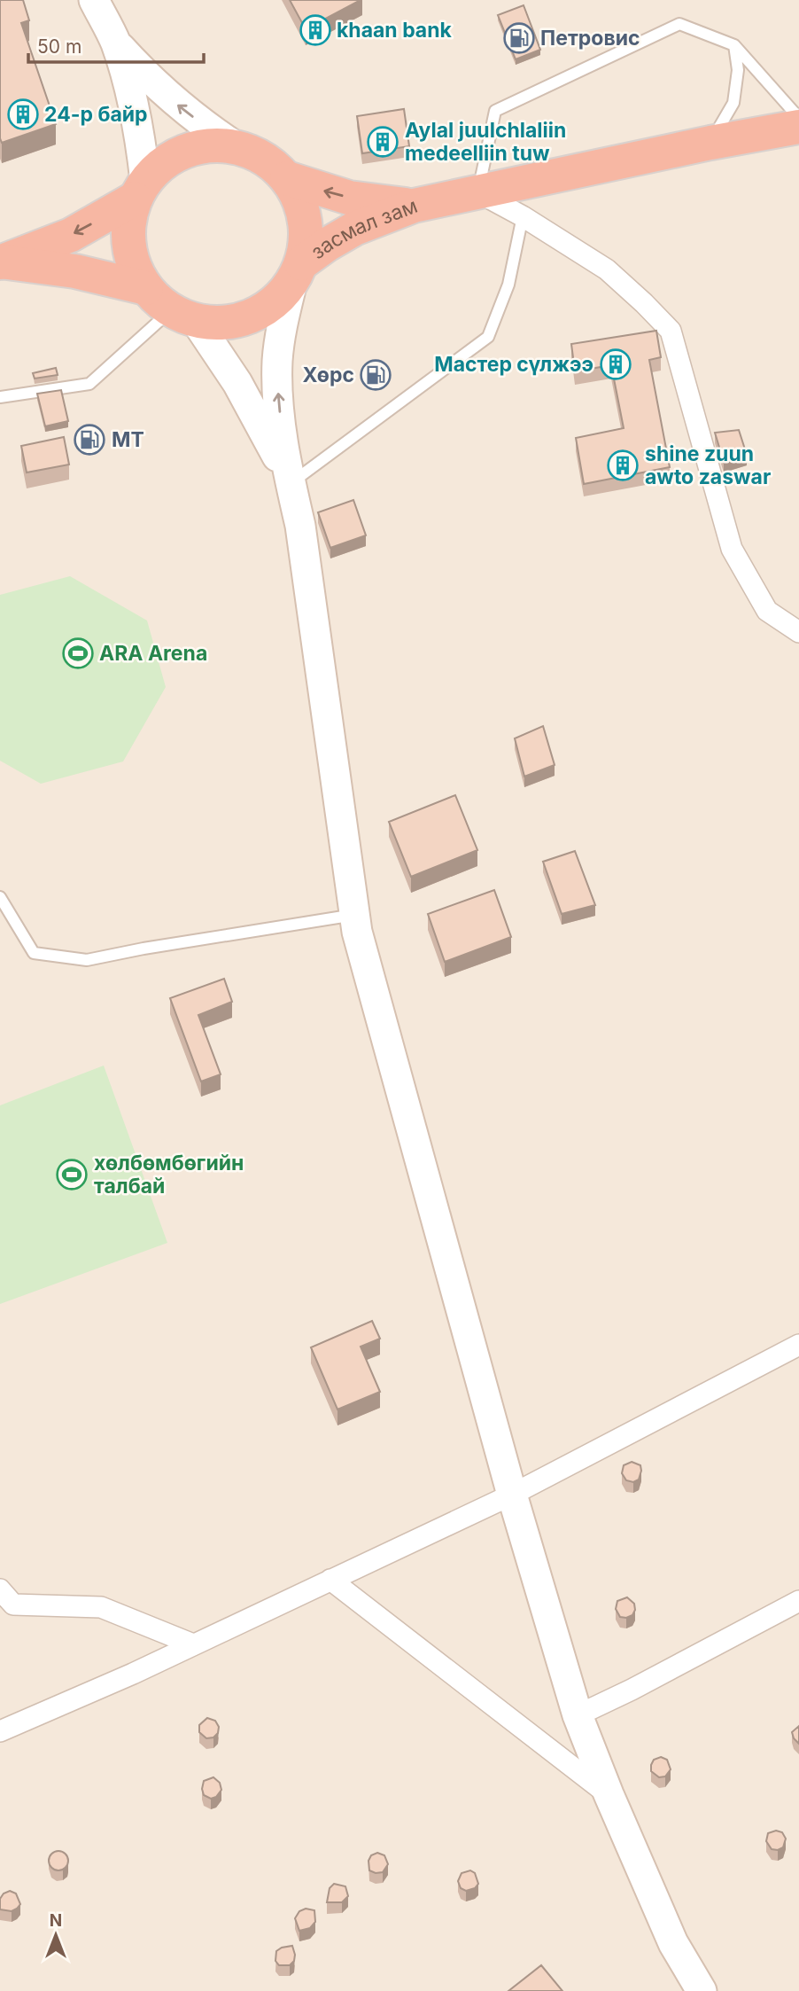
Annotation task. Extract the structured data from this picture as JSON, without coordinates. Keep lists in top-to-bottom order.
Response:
{
  "streets": {
    "highway": ["засмал зам"]
  },
  "one_way": ["засмал зам"],
  "places": {
    "building": [
      "khaan bank",
      "24-р байр",
      "Aylal juulchlaliin medeelliin tuw",
      "Мастер сүлжээ",
      "shine zuun awto zaswar"
    ],
    "fuel station": ["Петровис", "Хөрс", "MT"],
    "sports": ["ARA Arena", "хөлбөмбөгийн талбай"]
  },
  "scale_bar": "50 m",
  "north": "top"
}
